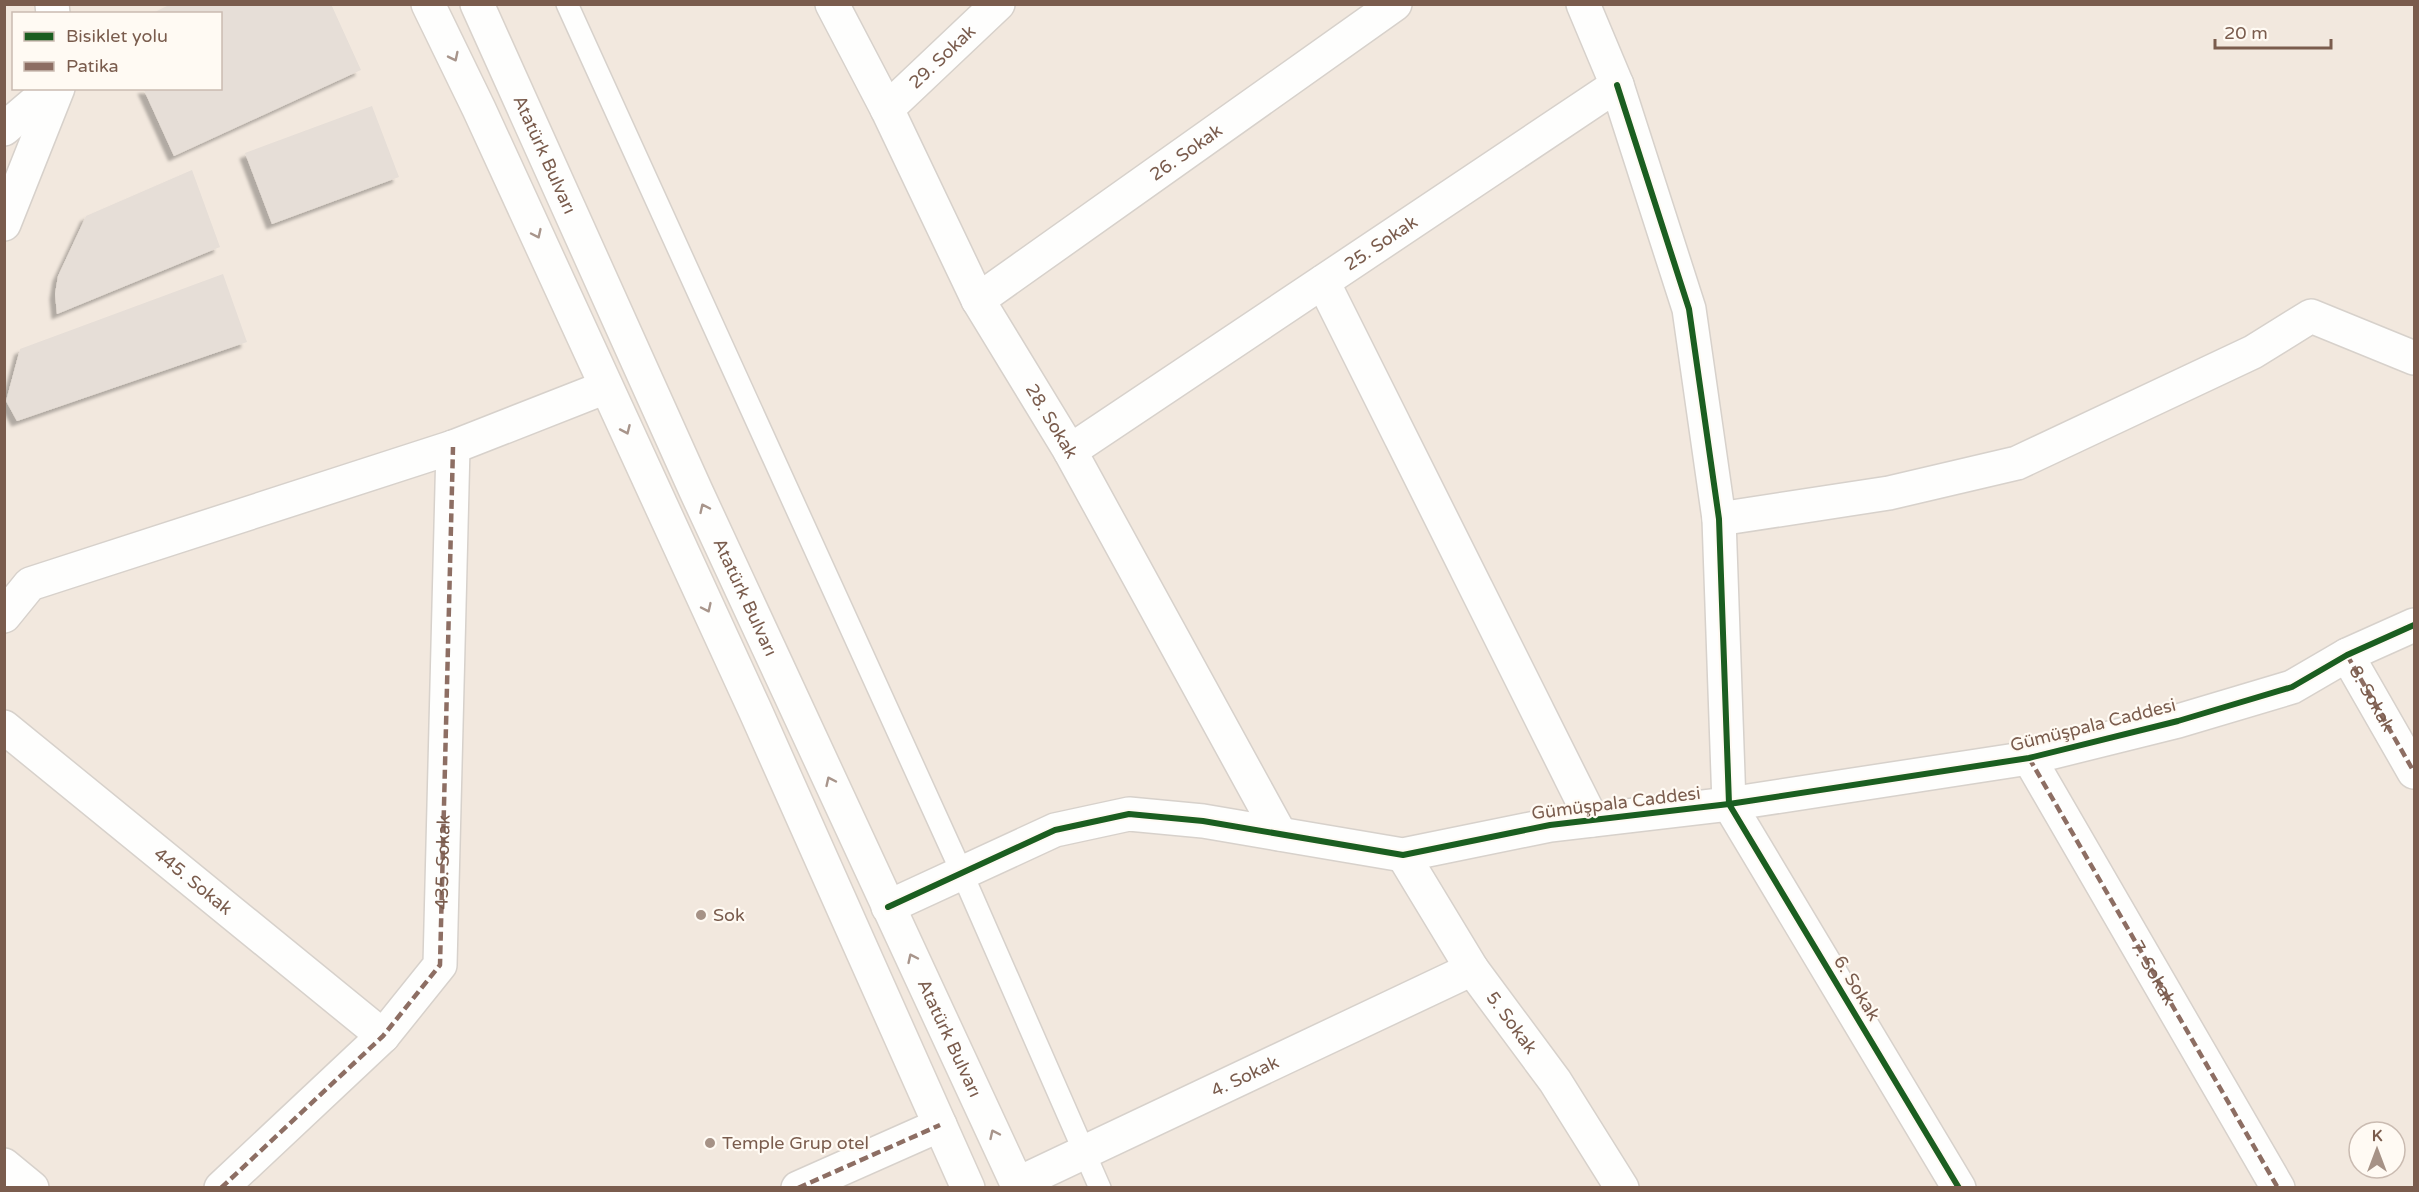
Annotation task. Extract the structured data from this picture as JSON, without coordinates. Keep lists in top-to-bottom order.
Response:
{
  "streets": {
    "street": [
      "29. Sokak",
      "26. Sokak",
      "Atatürk Bulvarı",
      "25. Sokak",
      "28. Sokak",
      "8. Sokak",
      "Gümüşpala Caddesi",
      "435. Sokak",
      "445. Sokak",
      "7. Sokak",
      "6. Sokak",
      "5. Sokak",
      "4. Sokak"
    ]
  },
  "crossings": [
    ["29. Sokak", "28. Sokak"],
    ["26. Sokak", "28. Sokak"],
    ["Atatürk Bulvarı", "Gümüşpala Caddesi"],
    ["Atatürk Bulvarı", "4. Sokak"],
    ["25. Sokak", "28. Sokak"],
    ["28. Sokak", "Gümüşpala Caddesi"],
    ["8. Sokak", "Gümüşpala Caddesi"],
    ["Gümüşpala Caddesi", "7. Sokak"],
    ["Gümüşpala Caddesi", "6. Sokak"],
    ["Gümüşpala Caddesi", "5. Sokak"],
    ["435. Sokak", "445. Sokak"],
    ["5. Sokak", "4. Sokak"]
  ],
  "places": ["Sok", "Temple Grup otel"],
  "legend": ["Bisiklet yolu", "Patika"],
  "scale_bar": "20 m",
  "north": "top"
}
